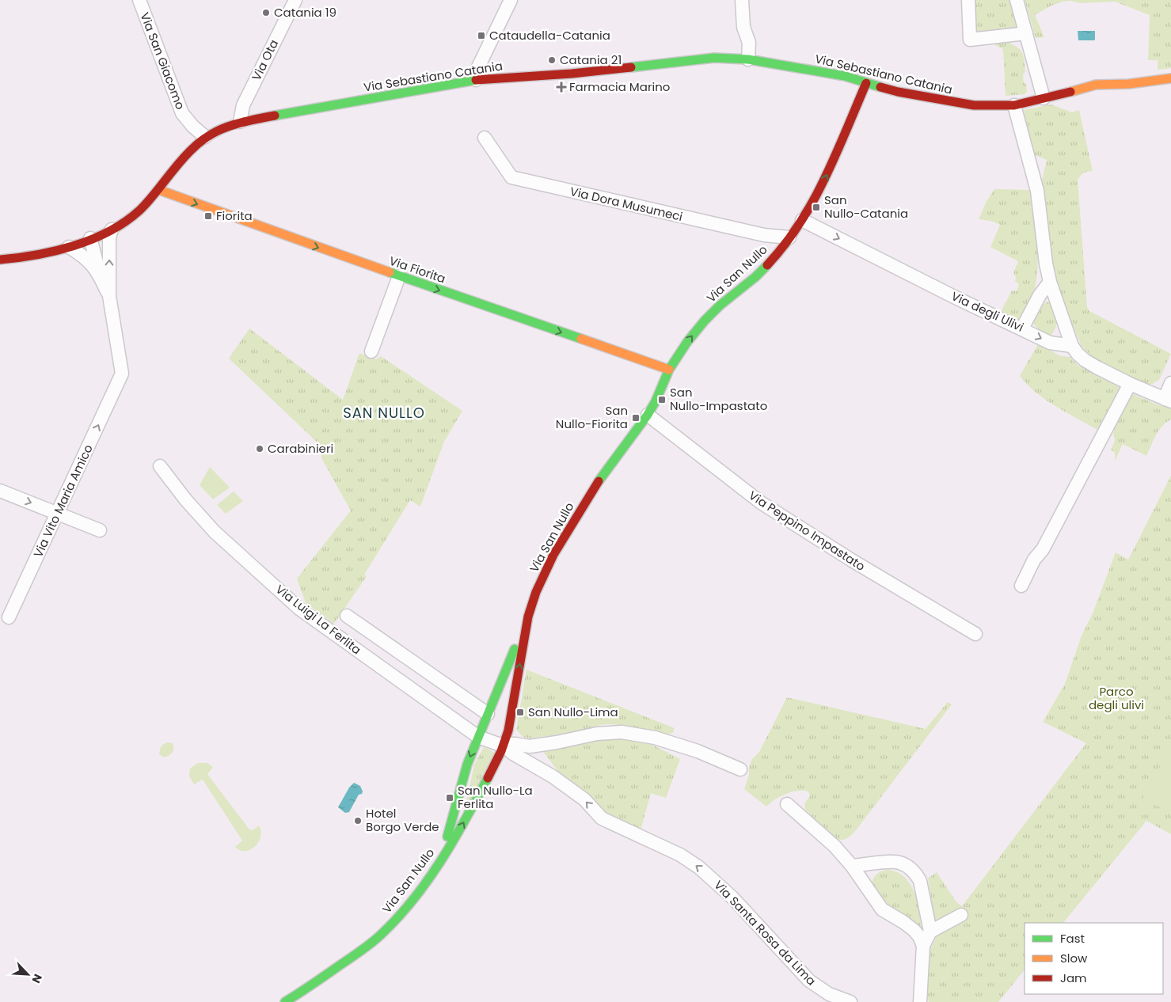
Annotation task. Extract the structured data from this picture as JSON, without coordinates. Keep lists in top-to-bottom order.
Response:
{
  "streets": {
    "main road": ["Via Sebastiano Catania", "Via Fiorita", "Via San Nullo"],
    "street": [
      "Via Ota",
      "Via San Giacomo",
      "Via Dora Musumeci",
      "Via degli Ulivi",
      "Via Vito Maria Amico",
      "Via Peppino Impastato",
      "Via Luigi La Ferlita",
      "Via Santa Rosa da Lima"
    ]
  },
  "crossings": [
    ["Via Ota", "Via Sebastiano Catania"],
    ["Via San Giacomo", "Via Sebastiano Catania"],
    ["Via Sebastiano Catania", "Via Fiorita"],
    ["Via Sebastiano Catania", "Via San Nullo"],
    ["Via Dora Musumeci", "Via San Nullo"],
    ["Via Fiorita", "Via San Nullo"],
    ["Via San Nullo", "Via degli Ulivi"],
    ["Via San Nullo", "Via Peppino Impastato"],
    ["Via San Nullo", "Via Luigi La Ferlita"],
    ["Via San Nullo", "Via Santa Rosa da Lima"],
    ["Via Luigi La Ferlita", "Via Santa Rosa da Lima"]
  ],
  "one_way": ["Via Fiorita", "Via degli Ulivi", "Via Vito Maria Amico"],
  "districts": ["SAN NULLO"],
  "parks": ["Parco degli ulivi"],
  "places": {
    "other": [
      "Catania 19",
      "Catania 21",
      "Carabinieri",
      "Hotel Borgo Verde"
    ],
    "transit": [
      "Cataudella-Catania",
      "San Nullo-Catania",
      "Fiorita",
      "San Nullo-Impastato",
      "San Nullo-Fiorita",
      "San Nullo-Lima",
      "San Nullo-La Ferlita"
    ],
    "health": ["Farmacia Marino"]
  },
  "legend": ["Fast", "Slow", "Jam"],
  "north": "bottom right"
}
